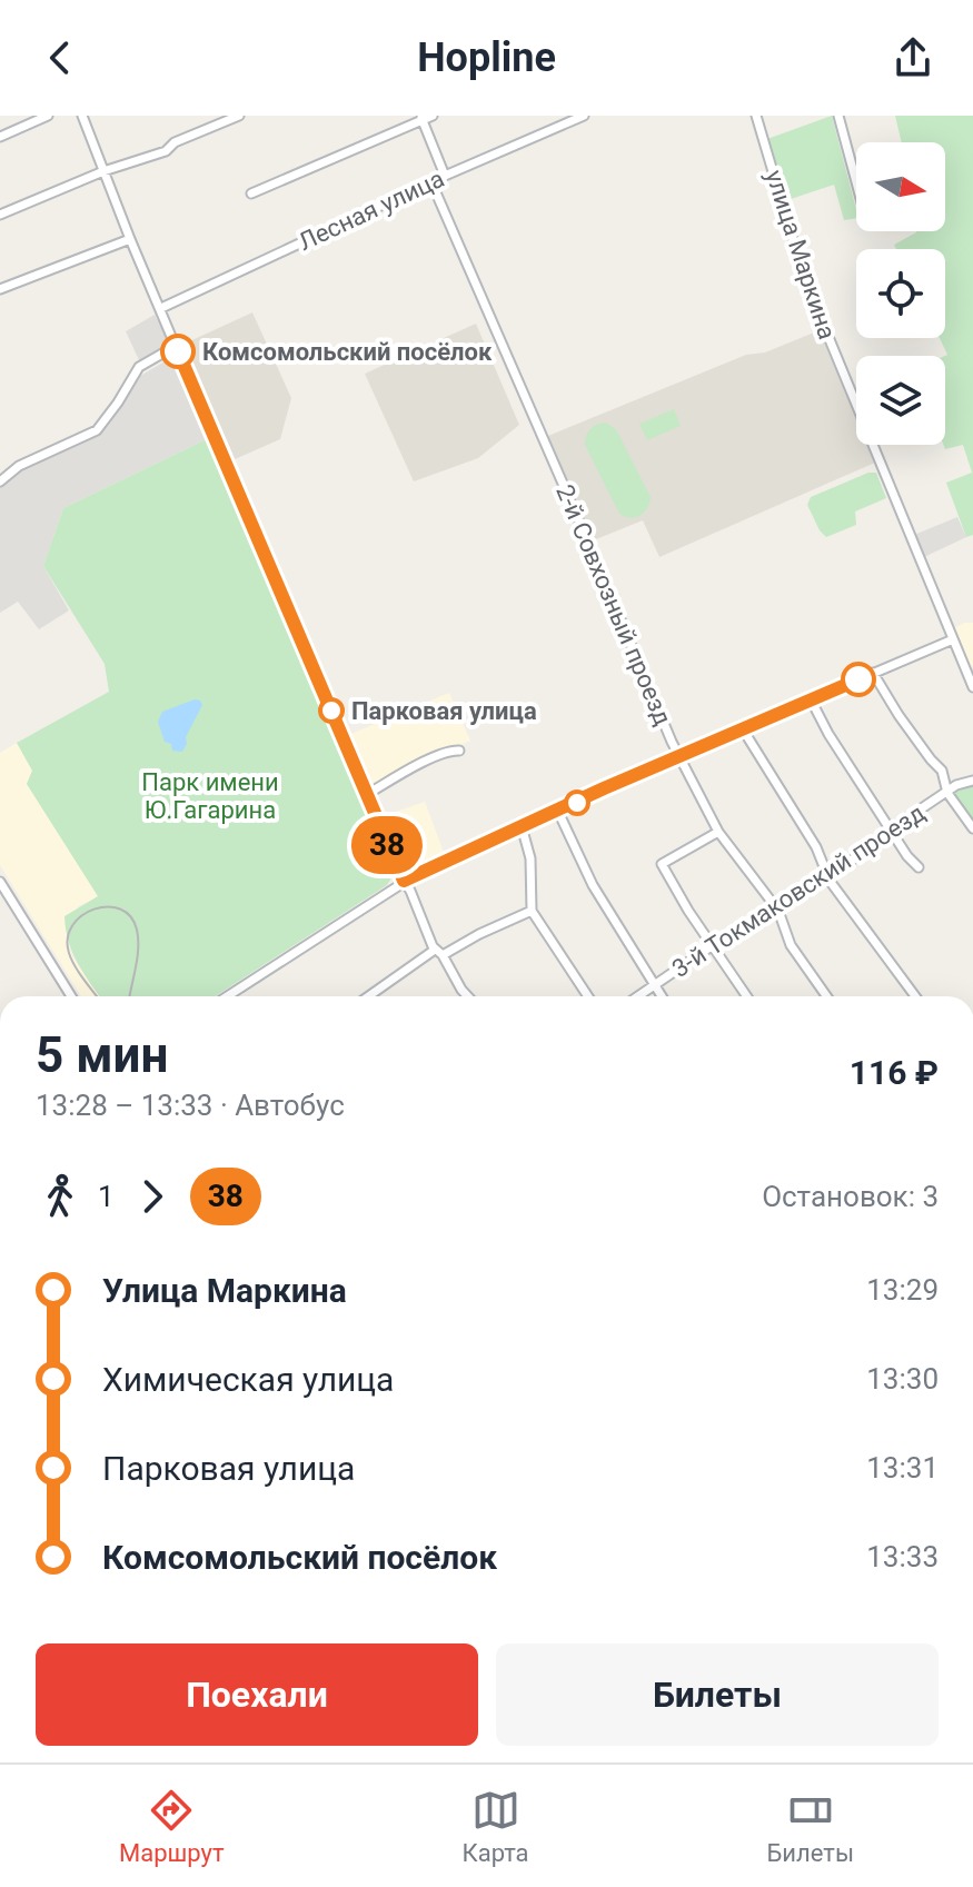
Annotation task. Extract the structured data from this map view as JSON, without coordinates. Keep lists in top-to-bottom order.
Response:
{
  "streets": {
    "street": [
      "Лесная улица",
      "улица Маркина",
      "2-й Совхозный проезд",
      "3-й Токмаковский проезд"
    ]
  },
  "crossings": [
    ["Лесная улица", "2-й Совхозный проезд"],
    ["2-й Совхозный проезд", "3-й Токмаковский проезд"]
  ],
  "parks": ["Парк имени Ю.Гагарина"],
  "places": ["Комсомольский посёлок", "Парковая улица"],
  "lines": ["bus line 38"],
  "north": "right",
  "page": {
    "header": "Hopline",
    "on_map": "38",
    "heading": ["5 мин", "13:28 – 13:33 · Автобус", "116 ₽"],
    "legs": ["1", "38", "Остановок: 3"],
    "list": [
      {
        "name": "Улица Маркина",
        "value": "13:29"
      },
      {
        "name": "Химическая улица",
        "value": "13:30"
      },
      {
        "name": "Парковая улица",
        "value": "13:31"
      },
      {
        "name": "Комсомольский посёлок",
        "value": "13:33"
      }
    ],
    "buttons": ["Поехали", "Билеты"],
    "tabs": ["Маршрут", "Карта", "Билеты"]
  }
}
